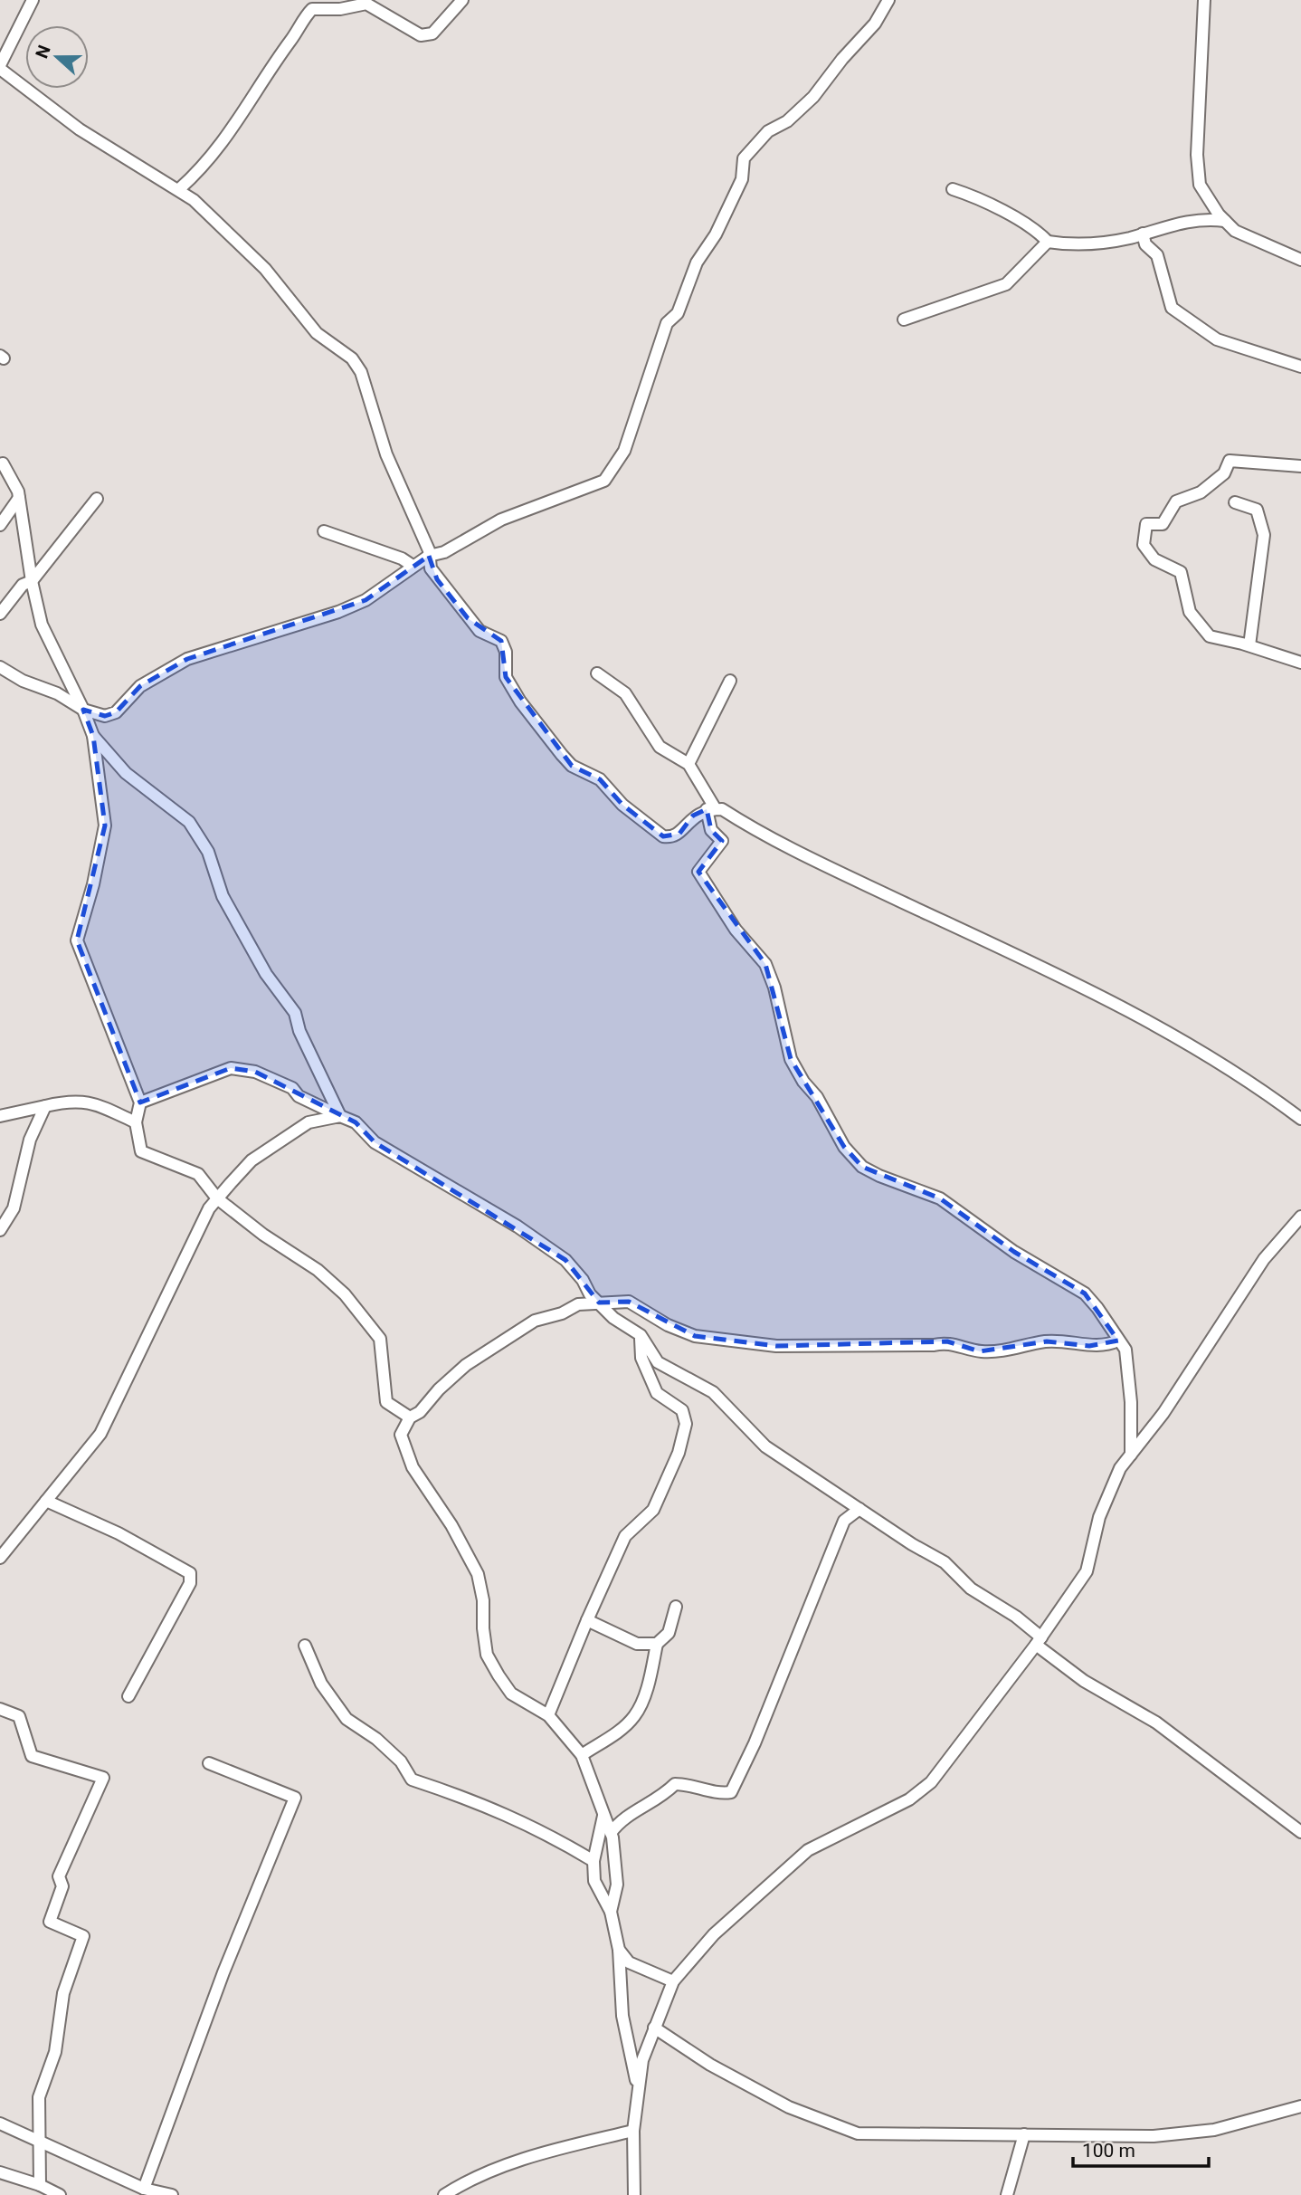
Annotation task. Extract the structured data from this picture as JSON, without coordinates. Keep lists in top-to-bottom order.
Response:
{
  "scale_bar": "100 m",
  "north": "left"
}
